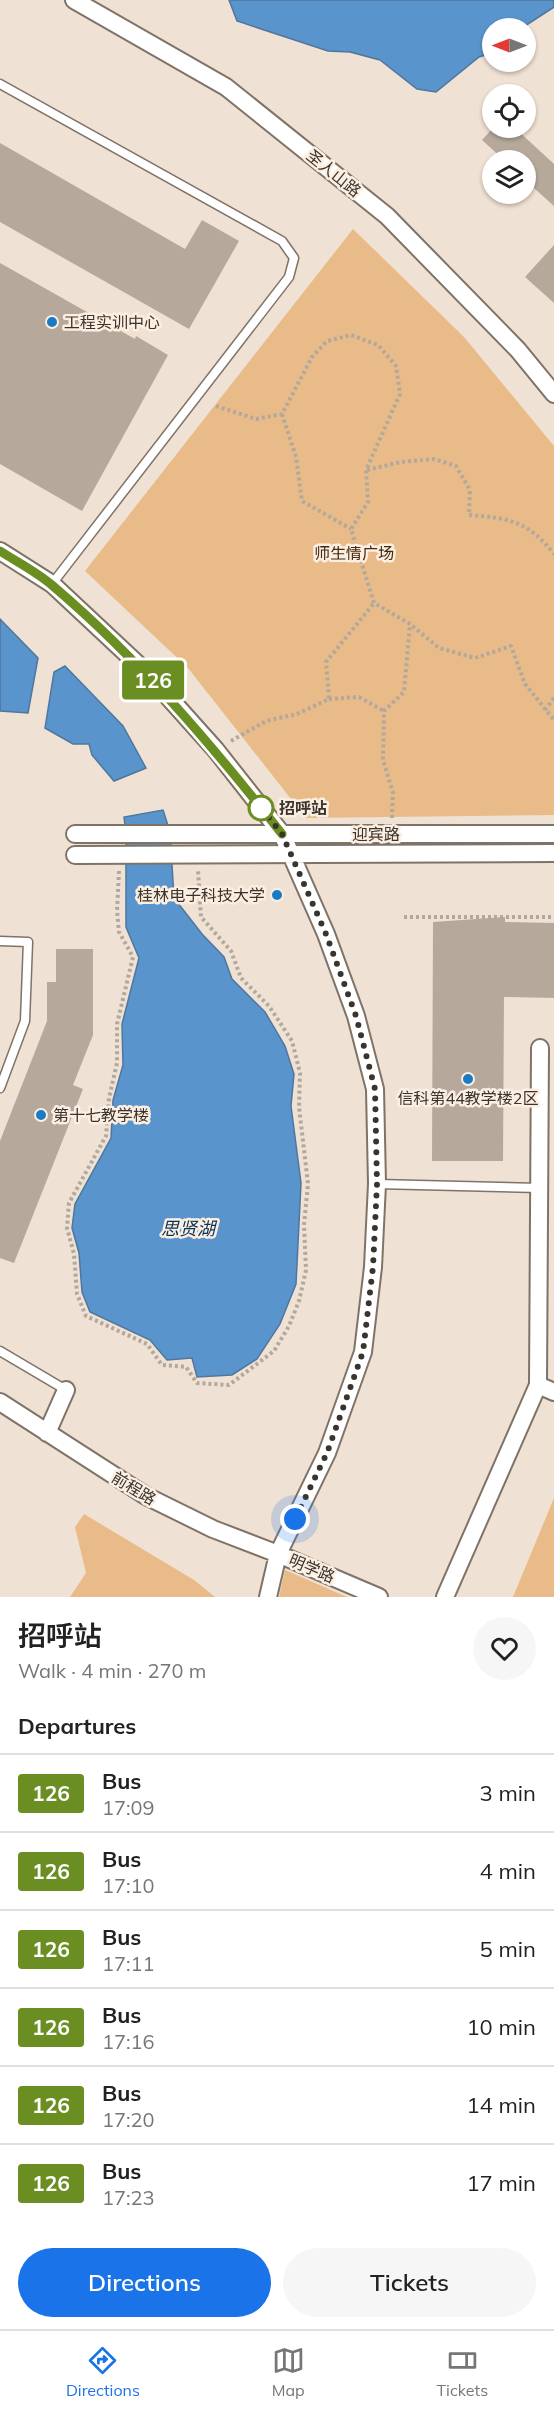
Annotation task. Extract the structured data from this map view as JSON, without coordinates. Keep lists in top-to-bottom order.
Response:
{
  "streets": {
    "street": [
      "圣人山路",
      "迎宾路",
      "前程路",
      "明学路"
    ]
  },
  "crossings": [
    ["前程路", "明学路"]
  ],
  "water": ["思贤湖"],
  "parks": ["师生情广场"],
  "places": [
    "工程实训中心",
    "招呼站",
    "桂林电子科技大学",
    "信科第44教学楼2区",
    "第十七教学楼"
  ],
  "lines": ["bus line 126"],
  "north": "left",
  "page": {
    "on_map": "126",
    "heading": [
      ["招呼站", "Walk · 4 min · 270 m"],
      "Departures"
    ],
    "list": [
      {
        "mark": "126",
        "name": "Bus",
        "note": "17:09",
        "value": "3 min"
      },
      {
        "mark": "126",
        "name": "Bus",
        "note": "17:10",
        "value": "4 min"
      },
      {
        "mark": "126",
        "name": "Bus",
        "note": "17:11",
        "value": "5 min"
      },
      {
        "mark": "126",
        "name": "Bus",
        "note": "17:16",
        "value": "10 min"
      },
      {
        "mark": "126",
        "name": "Bus",
        "note": "17:20",
        "value": "14 min"
      },
      {
        "mark": "126",
        "name": "Bus",
        "note": "17:23",
        "value": "17 min"
      }
    ],
    "buttons": ["Directions", "Tickets"],
    "tabs": ["Directions", "Map", "Tickets"]
  }
}
